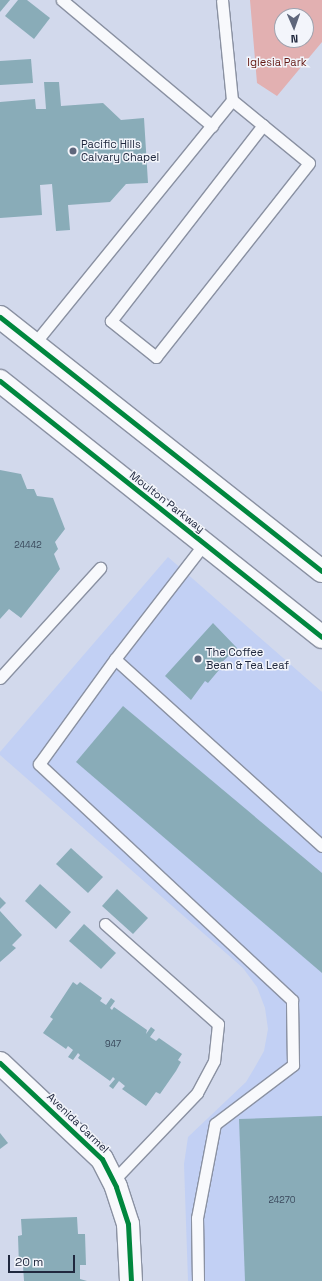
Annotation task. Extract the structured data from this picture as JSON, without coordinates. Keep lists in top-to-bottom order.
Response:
{
  "streets": {
    "main road": ["Moulton Parkway", "Avenida Carmel"]
  },
  "parks": ["Iglesia Park"],
  "places": ["Pacific Hills Calvary Chapel", "The Coffee Bean & Tea Leaf"],
  "house_numbers": ["24442", "947", "24270"],
  "scale_bar": "20 m",
  "north": "bottom"
}
